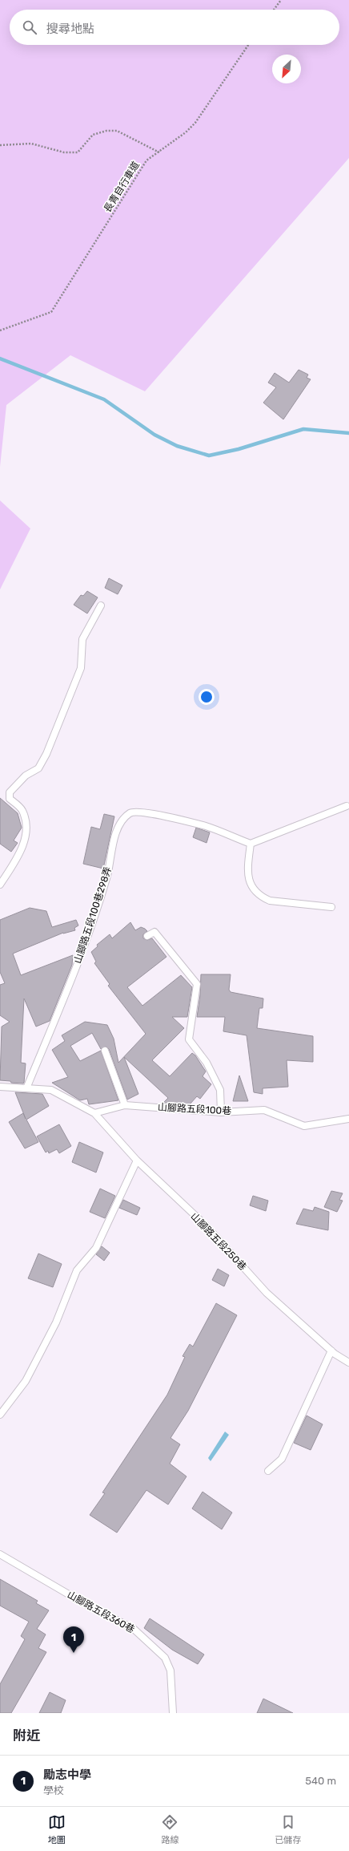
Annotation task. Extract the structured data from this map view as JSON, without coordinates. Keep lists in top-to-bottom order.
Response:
{
  "streets": {
    "lane": [
      "山腳路五段100巷298弄",
      "山腳路五段100巷",
      "山腳路五段250巷",
      "山腳路五段360巷"
    ],
    "path": ["長青自行車道"]
  },
  "crossings": [
    ["山腳路五段100巷298弄", "山腳路五段250巷"],
    ["山腳路五段100巷", "山腳路五段250巷"]
  ],
  "north": "bottom left",
  "page": {
    "search": "搜尋地點",
    "pins": "1",
    "heading": "附近",
    "list": [
      {
        "mark": "1",
        "name": "勵志中學",
        "note": "學校",
        "value": "540 m"
      }
    ],
    "nav": ["地圖", "路線", "已儲存"]
  }
}
